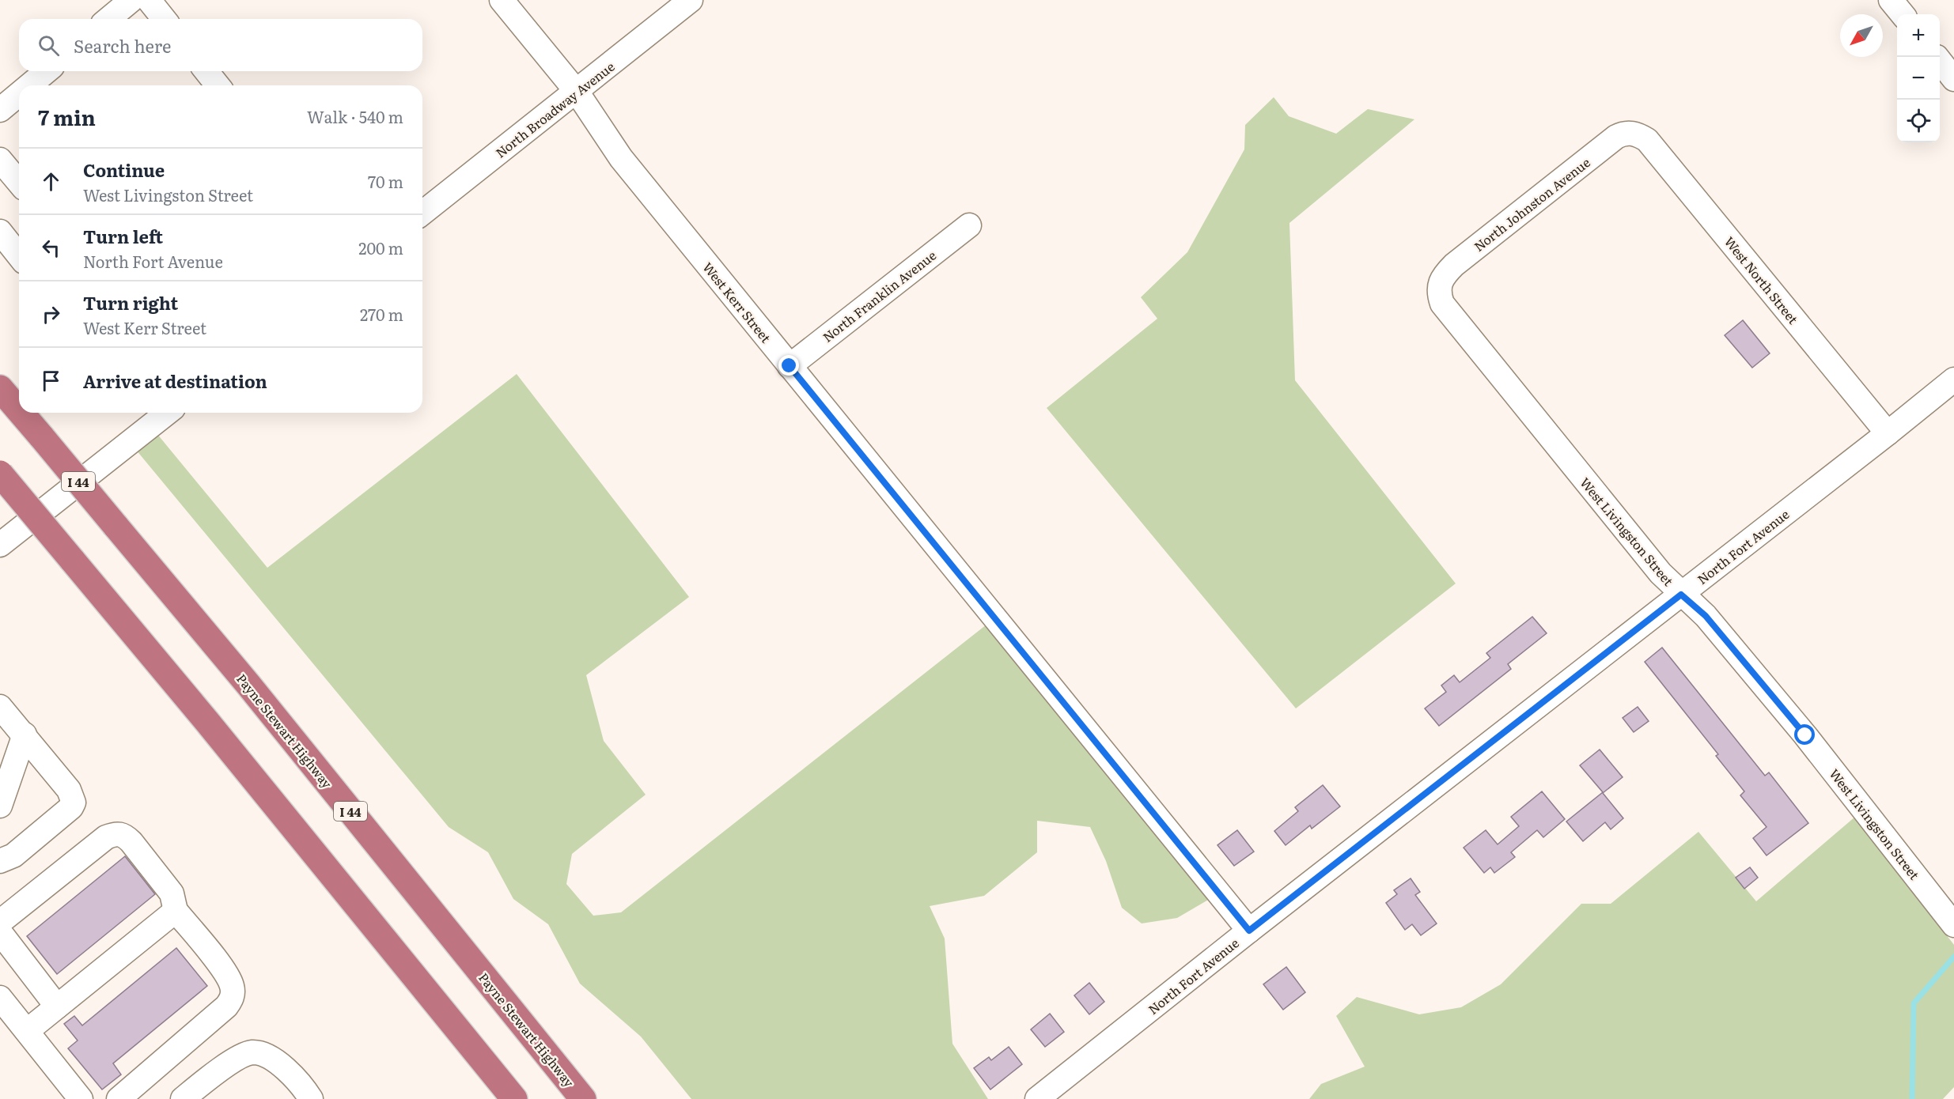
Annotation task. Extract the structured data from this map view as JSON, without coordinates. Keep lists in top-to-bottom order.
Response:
{
  "streets": {
    "highway": ["I 44", "Payne Stewart Highway"],
    "street": [
      "North Broadway Avenue",
      "North Johnston Avenue",
      "West North Street",
      "North Franklin Avenue",
      "West Kerr Street",
      "West Livingston Street",
      "North Fort Avenue"
    ]
  },
  "crossings": [
    ["North Broadway Avenue", "West Kerr Street"],
    ["North Johnston Avenue", "West North Street"],
    ["North Johnston Avenue", "West Livingston Street"],
    ["West North Street", "North Fort Avenue"],
    ["North Franklin Avenue", "West Kerr Street"],
    ["West Kerr Street", "North Fort Avenue"],
    ["West Livingston Street", "North Fort Avenue"]
  ],
  "north": "bottom left",
  "page": {
    "map_buttons": ["+", "−"],
    "search": "Search here",
    "heading": ["7 min", "Walk · 540 m"],
    "list": [
      ["Continue", "West Livingston Street", "70 m"],
      ["Turn left", "North Fort Avenue", "200 m"],
      ["Turn right", "West Kerr Street", "270 m"],
      "Arrive at destination"
    ]
  }
}
